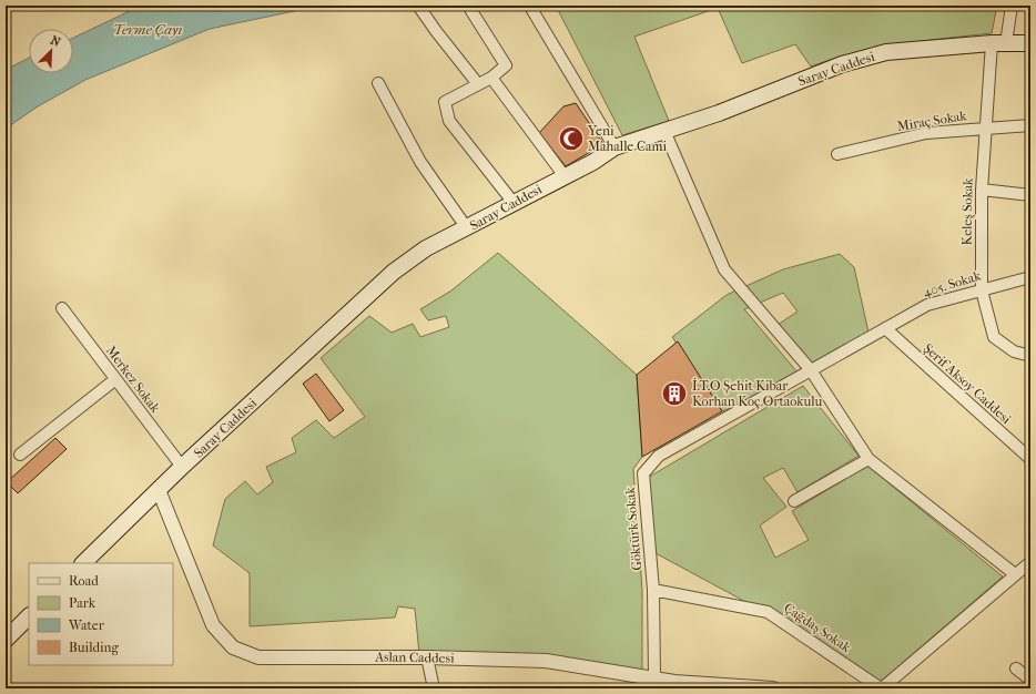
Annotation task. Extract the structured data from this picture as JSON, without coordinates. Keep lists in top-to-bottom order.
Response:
{
  "streets": {
    "main road": ["Saray Caddesi"],
    "street": [
      "Miraç Sokak",
      "Keleş Sokak",
      "405. Sokak",
      "Merkez Sokak",
      "Şerif Aksoy Caddesi",
      "Göktürk Sokak",
      "Çağdaş Sokak",
      "Aslan Caddesi"
    ]
  },
  "crossings": [
    ["Saray Caddesi", "Keleş Sokak"],
    ["Saray Caddesi", "Merkez Sokak"],
    ["Saray Caddesi", "Aslan Caddesi"],
    ["Miraç Sokak", "Keleş Sokak"],
    ["Keleş Sokak", "405. Sokak"],
    ["405. Sokak", "Şerif Aksoy Caddesi"],
    ["405. Sokak", "Göktürk Sokak"],
    ["Şerif Aksoy Caddesi", "Göktürk Sokak"],
    ["Göktürk Sokak", "Çağdaş Sokak"],
    ["Göktürk Sokak", "Aslan Caddesi"]
  ],
  "water": ["Terme Çayı"],
  "places": {
    "mosque": ["Yeni Mahalle Cami"],
    "building": ["İ.T.O Şehit Kibar Korhan Koç Ortaokulu"]
  },
  "legend": [
    "Road",
    "Park",
    "Water",
    "Building"
  ],
  "north": "top right"
}
